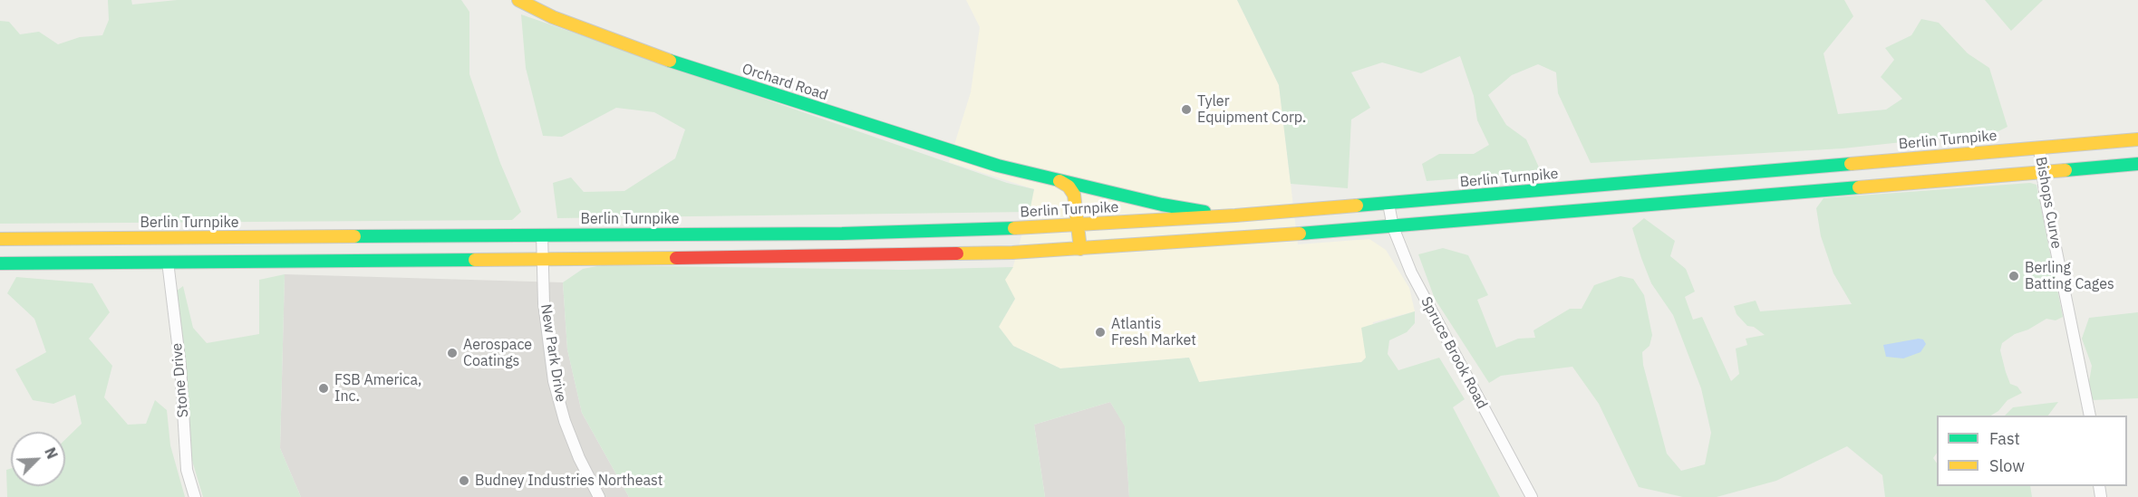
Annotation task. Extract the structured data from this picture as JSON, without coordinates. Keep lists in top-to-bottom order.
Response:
{
  "streets": {
    "main road": ["Orchard Road", "Berlin Turnpike"],
    "street": [
      "Bishops Curve",
      "New Park Drive",
      "Spruce Brook Road",
      "Stone Drive"
    ]
  },
  "crossings": [
    ["Orchard Road", "Berlin Turnpike"],
    ["Berlin Turnpike", "Bishops Curve"],
    ["Berlin Turnpike", "New Park Drive"],
    ["Berlin Turnpike", "Spruce Brook Road"]
  ],
  "places": [
    "Tyler Equipment Corp.",
    "Berling Batting Cages",
    "Atlantis Fresh Market",
    "Aerospace Coatings",
    "FSB America, Inc.",
    "Budney Industries Northeast"
  ],
  "legend": ["Fast", "Slow"],
  "north": "top right"
}
